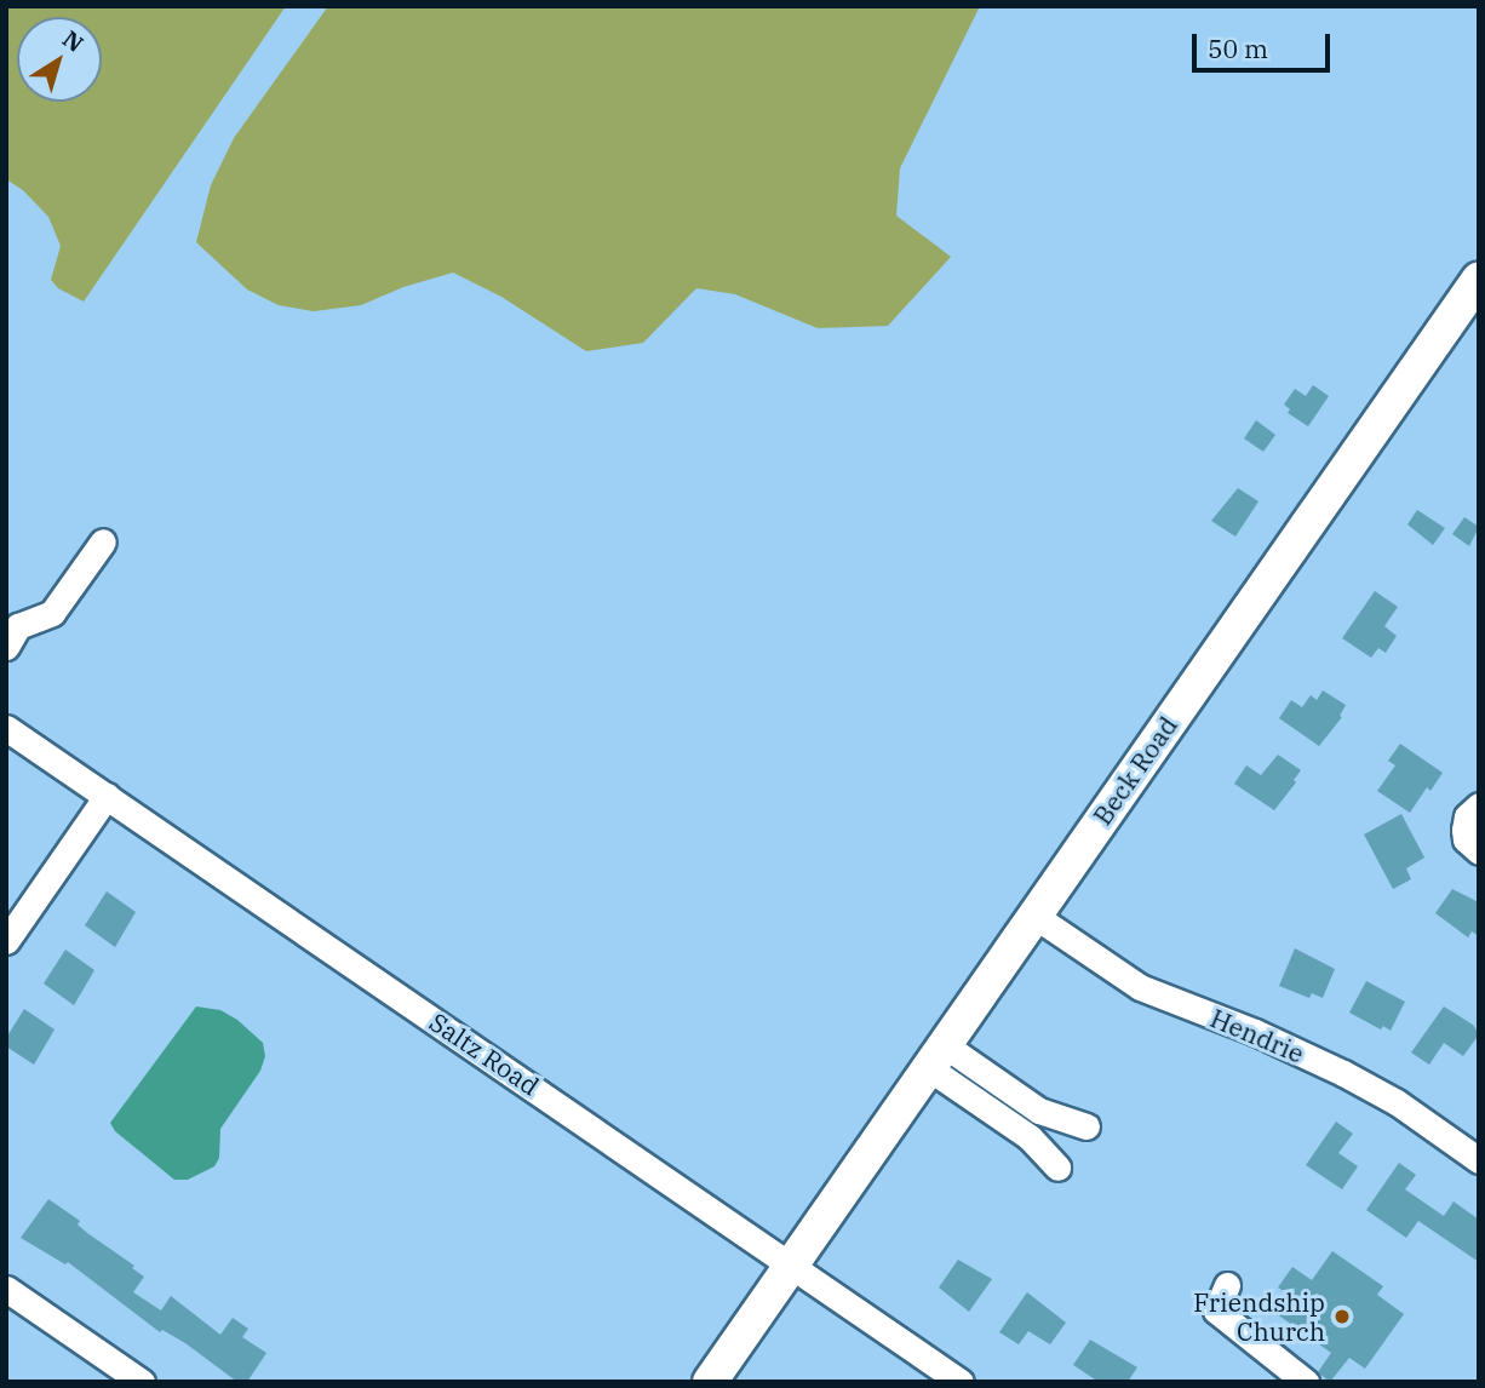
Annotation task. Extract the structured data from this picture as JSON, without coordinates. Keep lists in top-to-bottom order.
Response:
{
  "streets": {
    "main road": ["Beck Road"],
    "street": ["Hendrie", "Saltz Road"]
  },
  "crossings": [
    ["Beck Road", "Hendrie"],
    ["Beck Road", "Saltz Road"]
  ],
  "places": ["Friendship Church"],
  "scale_bar": "50 m",
  "north": "top right"
}
